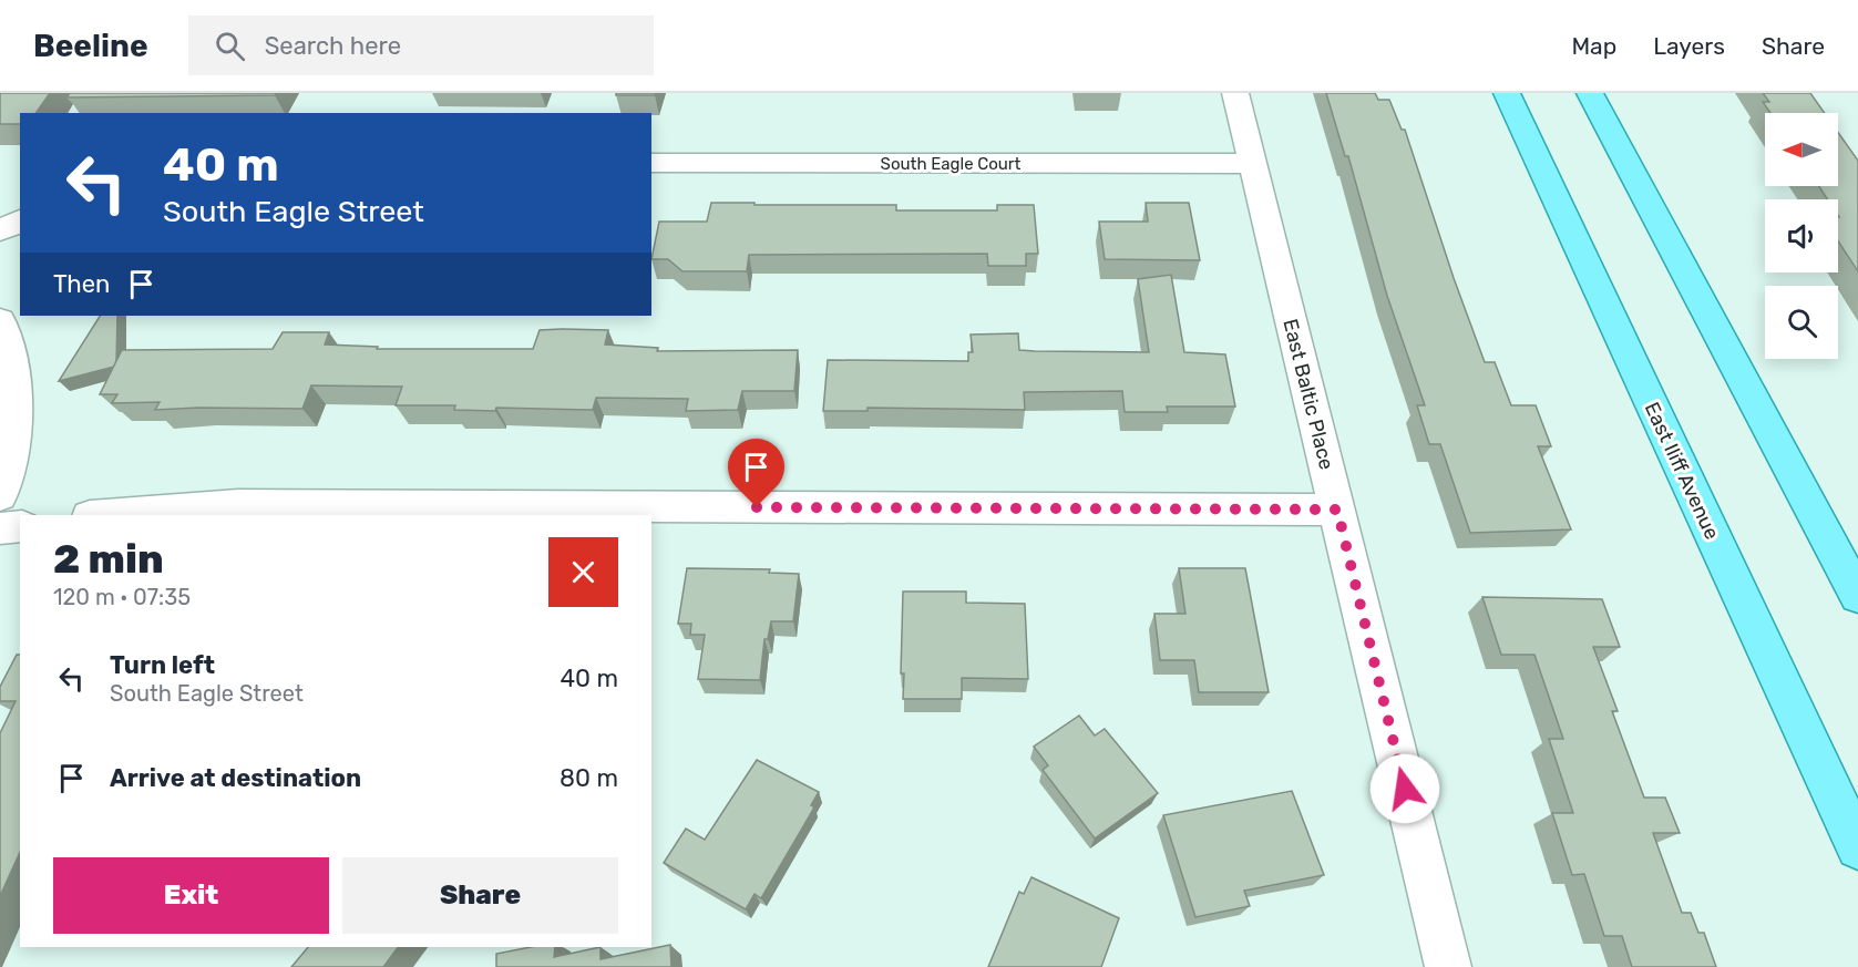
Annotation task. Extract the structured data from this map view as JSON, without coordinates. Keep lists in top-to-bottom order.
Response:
{
  "streets": {
    "main road": ["East Iliff Avenue"],
    "street": ["South Eagle Court", "East Baltic Place"]
  },
  "crossings": [
    ["South Eagle Court", "East Baltic Place"]
  ],
  "north": "left",
  "page": {
    "header": "Beeline",
    "search": "Search here",
    "nav": ["Map", "Layers", "Share"],
    "turn": ["40 m", "South Eagle Street"],
    "then": "Then",
    "heading": ["2 min", "120 m · 07:35"],
    "list": [
      {
        "name": "Turn left",
        "note": "South Eagle Street",
        "value": "40 m"
      },
      {
        "name": "Arrive at destination",
        "value": "80 m"
      }
    ],
    "buttons": ["Exit", "Share"]
  }
}
